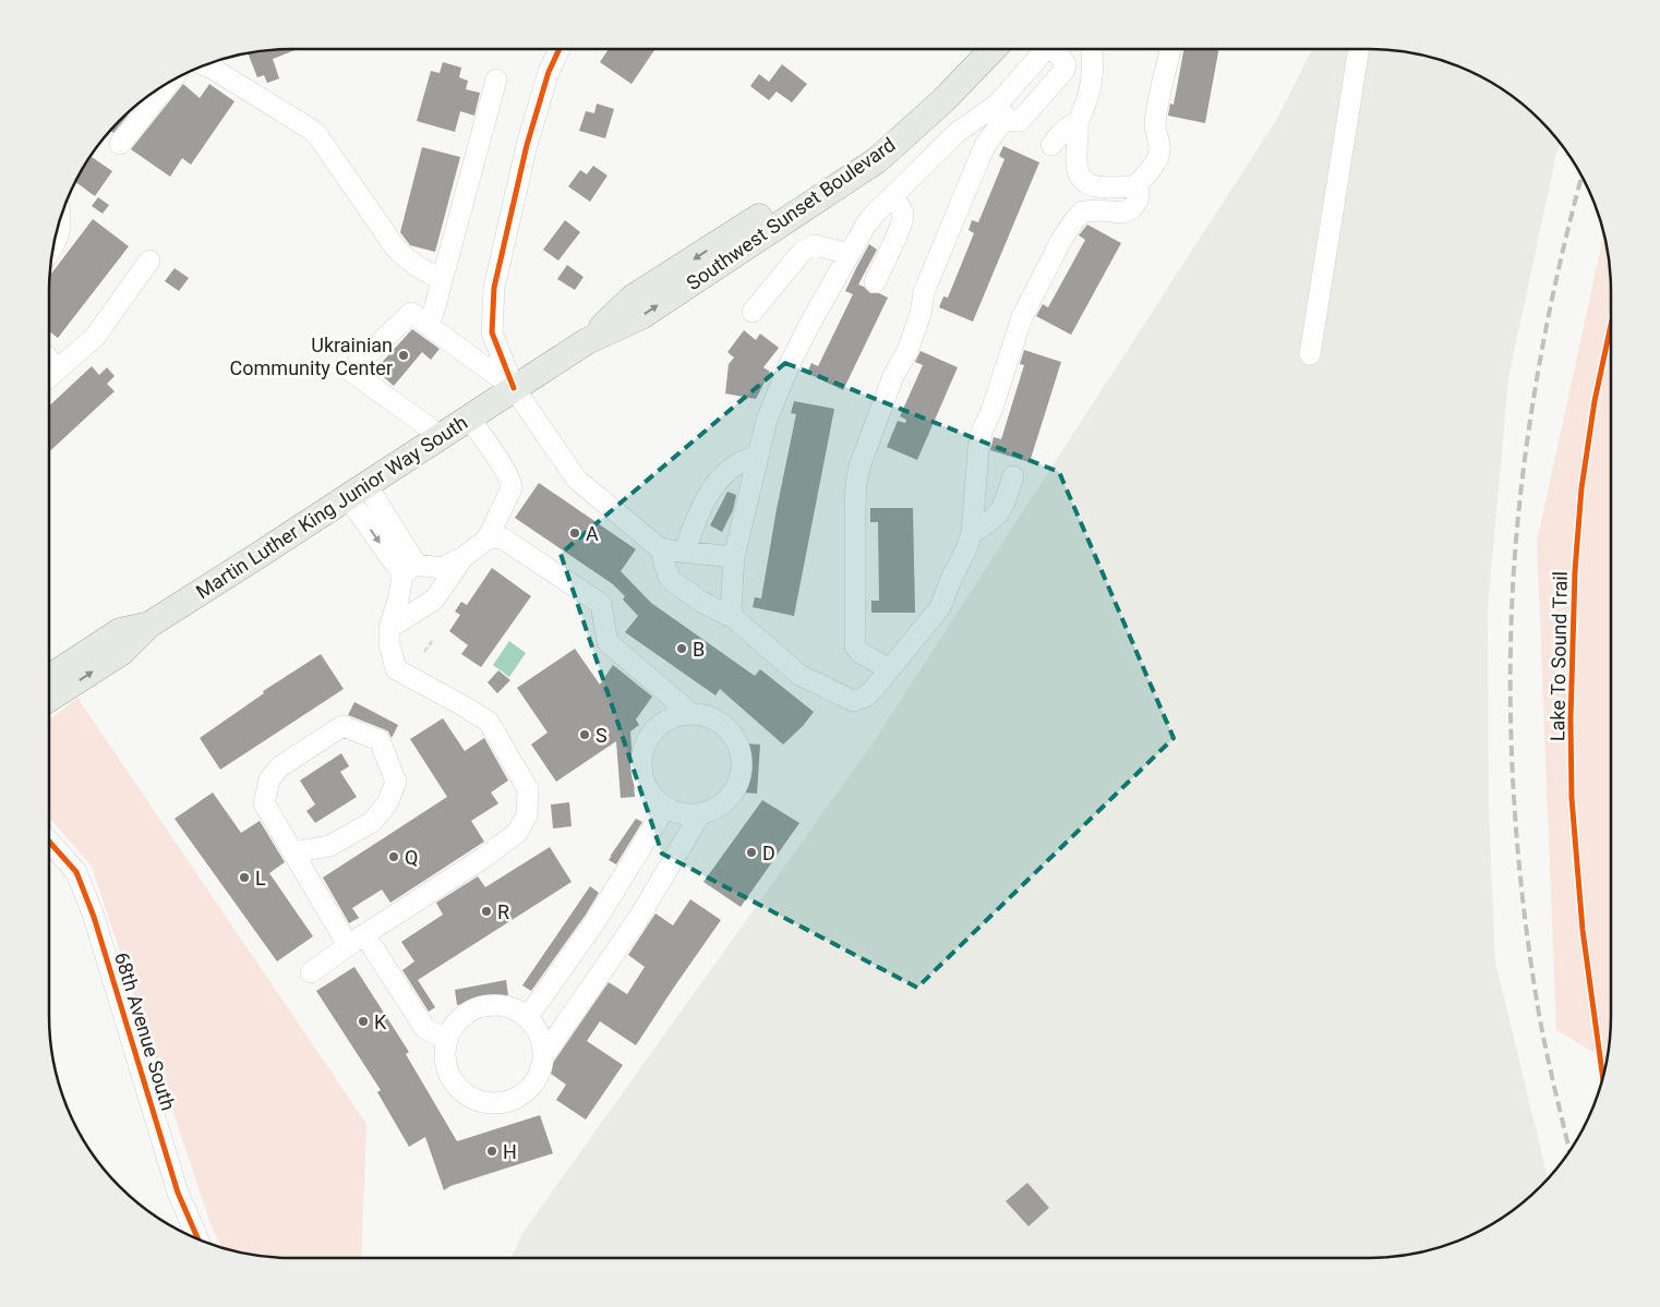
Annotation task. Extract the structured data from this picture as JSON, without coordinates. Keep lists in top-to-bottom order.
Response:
{
  "streets": {
    "main road": ["Southwest Sunset Boulevard", "Martin Luther King Junior Way South"],
    "street": ["68th Avenue South"],
    "cycle path": ["Lake To Sound Trail"]
  },
  "crossings": [
    ["Southwest Sunset Boulevard", "Martin Luther King Junior Way South"]
  ],
  "places": [
    "Ukrainian Community Center",
    "A",
    "B",
    "S",
    "D",
    "Q",
    "L",
    "R",
    "K",
    "H"
  ]
}
